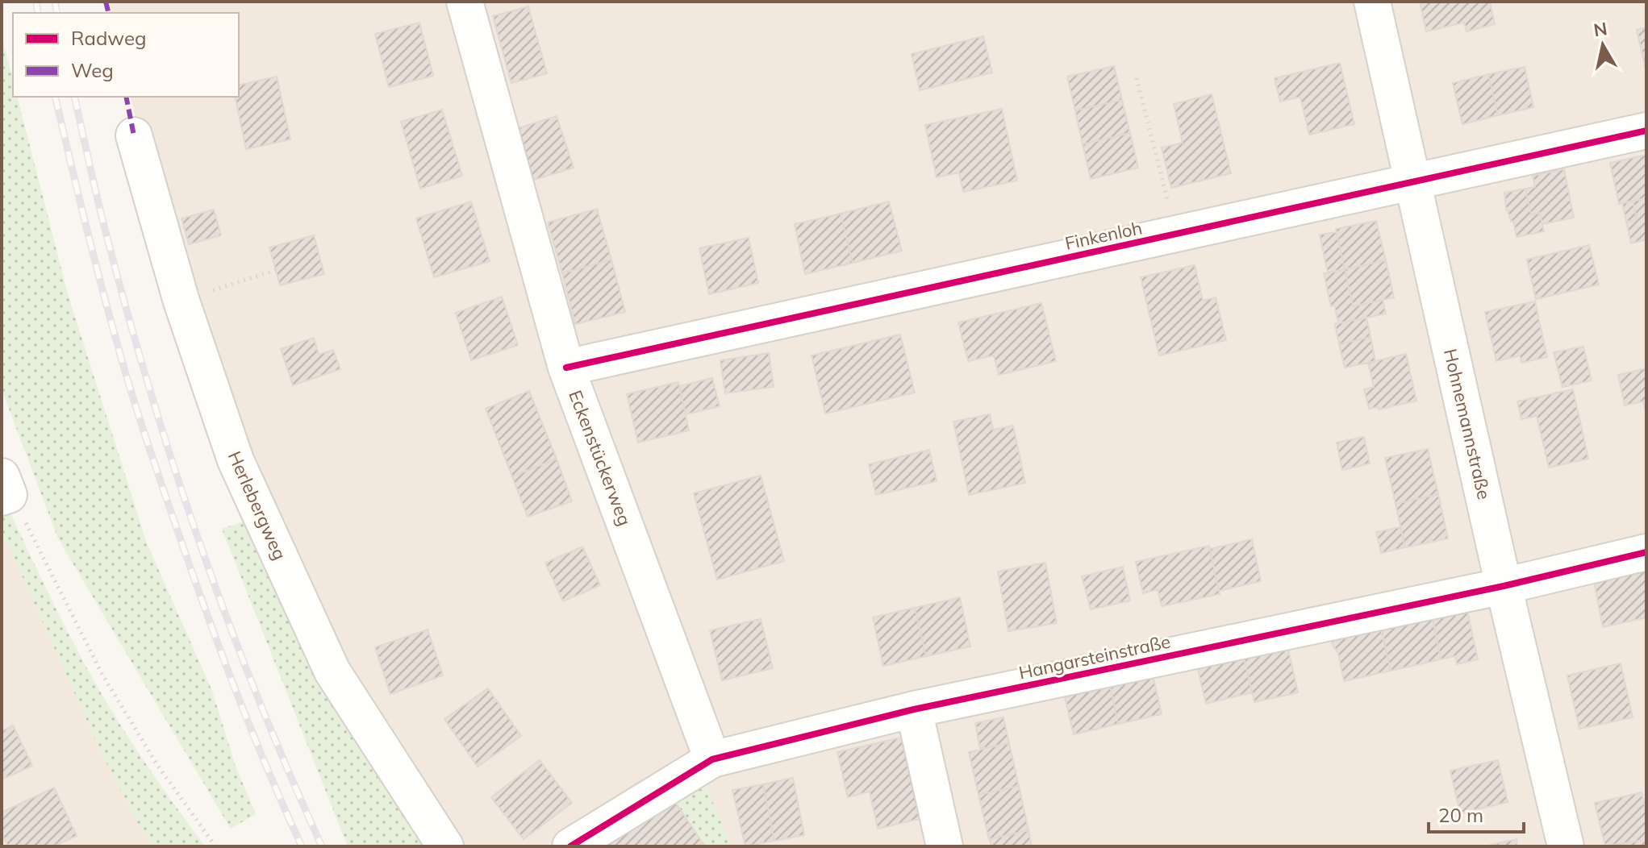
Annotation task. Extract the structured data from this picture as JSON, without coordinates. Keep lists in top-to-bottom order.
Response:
{
  "streets": {
    "street": [
      "Finkenloh",
      "Hohnemannstraße",
      "Eckenstückerweg",
      "Herlebergweg",
      "Hangarsteinstraße"
    ]
  },
  "crossings": [
    ["Finkenloh", "Hohnemannstraße"],
    ["Finkenloh", "Eckenstückerweg"],
    ["Hohnemannstraße", "Hangarsteinstraße"],
    ["Eckenstückerweg", "Hangarsteinstraße"]
  ],
  "legend": ["Radweg", "Weg"],
  "scale_bar": "20 m",
  "north": "top"
}
